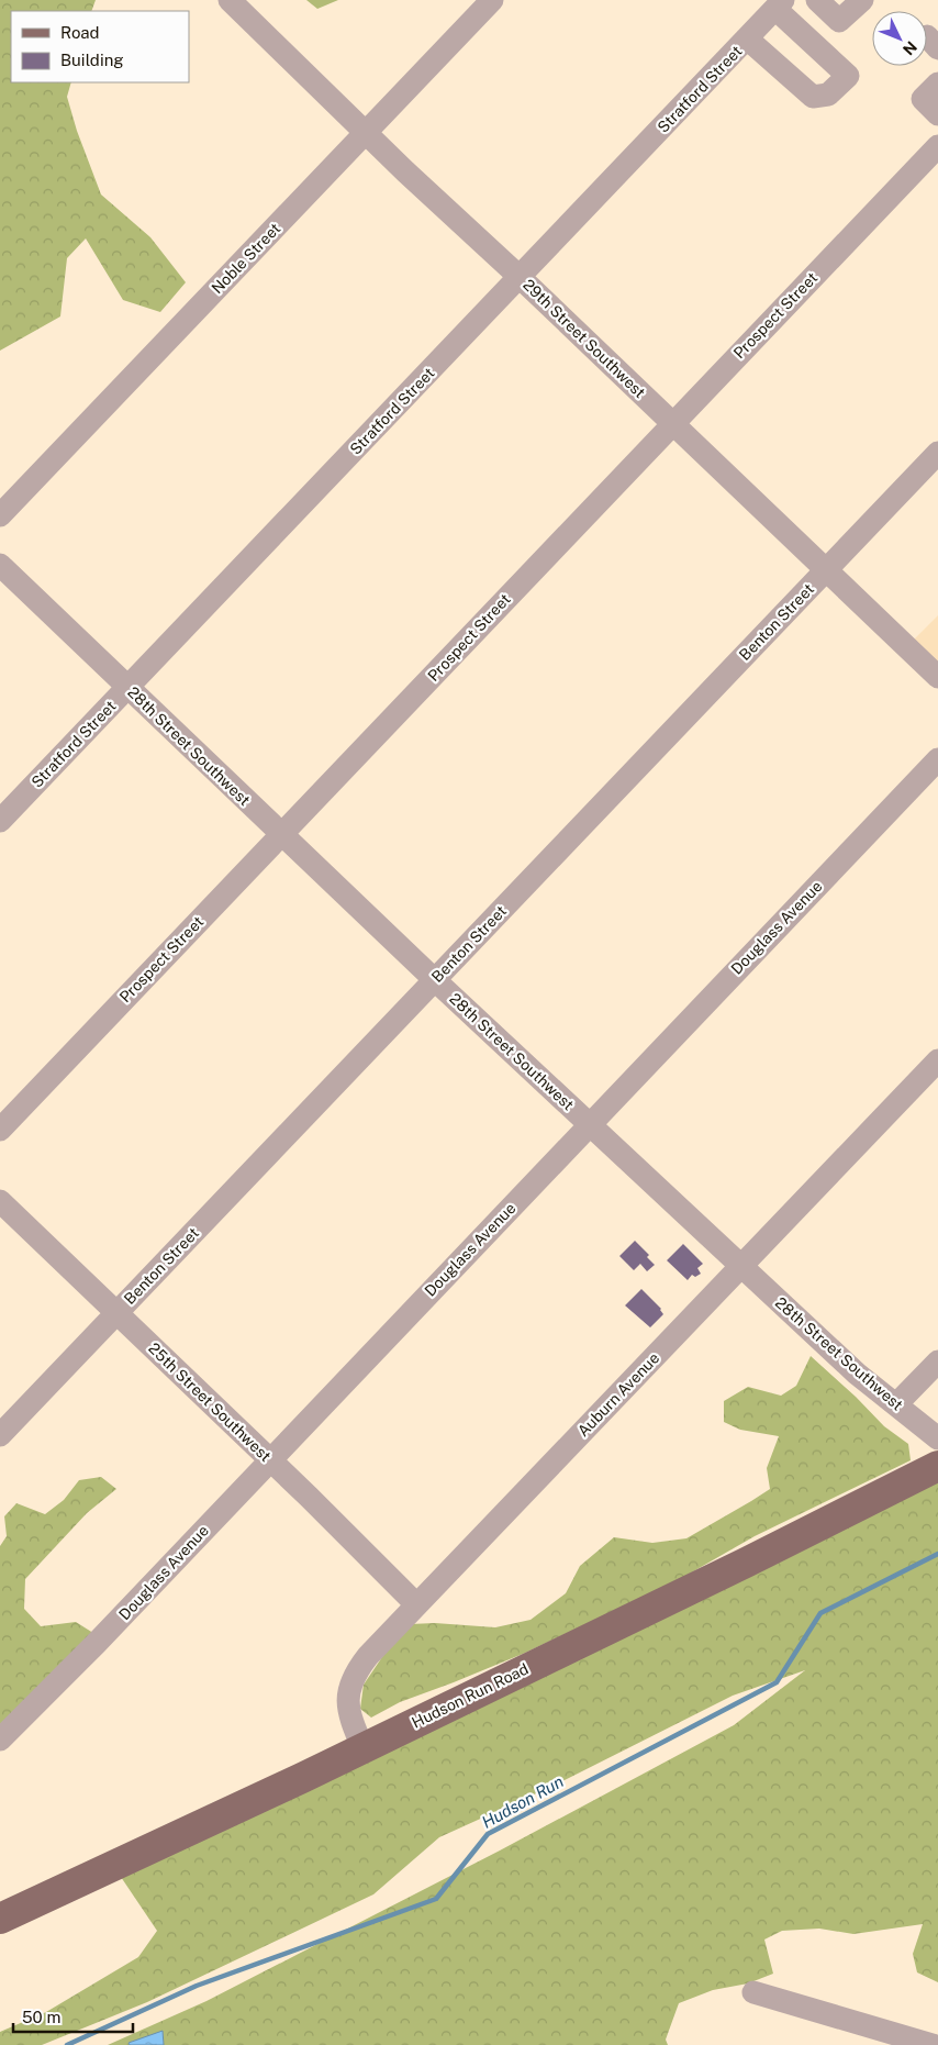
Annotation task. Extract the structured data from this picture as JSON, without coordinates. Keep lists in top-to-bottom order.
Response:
{
  "streets": {
    "main road": ["Hudson Run Road"],
    "street": [
      "Stratford Street",
      "Noble Street",
      "Prospect Street",
      "29th Street Southwest",
      "Benton Street",
      "28th Street Southwest",
      "Douglass Avenue",
      "Auburn Avenue",
      "25th Street Southwest"
    ]
  },
  "crossings": [
    ["Stratford Street", "29th Street Southwest"],
    ["Stratford Street", "28th Street Southwest"],
    ["Noble Street", "29th Street Southwest"],
    ["Prospect Street", "29th Street Southwest"],
    ["Prospect Street", "28th Street Southwest"],
    ["29th Street Southwest", "Benton Street"],
    ["Benton Street", "28th Street Southwest"],
    ["Benton Street", "25th Street Southwest"],
    ["28th Street Southwest", "Douglass Avenue"],
    ["28th Street Southwest", "Auburn Avenue"],
    ["Douglass Avenue", "25th Street Southwest"],
    ["Auburn Avenue", "25th Street Southwest"],
    ["Auburn Avenue", "Hudson Run Road"]
  ],
  "water": ["Hudson Run"],
  "legend": ["Road", "Building"],
  "scale_bar": "50 m",
  "north": "bottom right"
}
